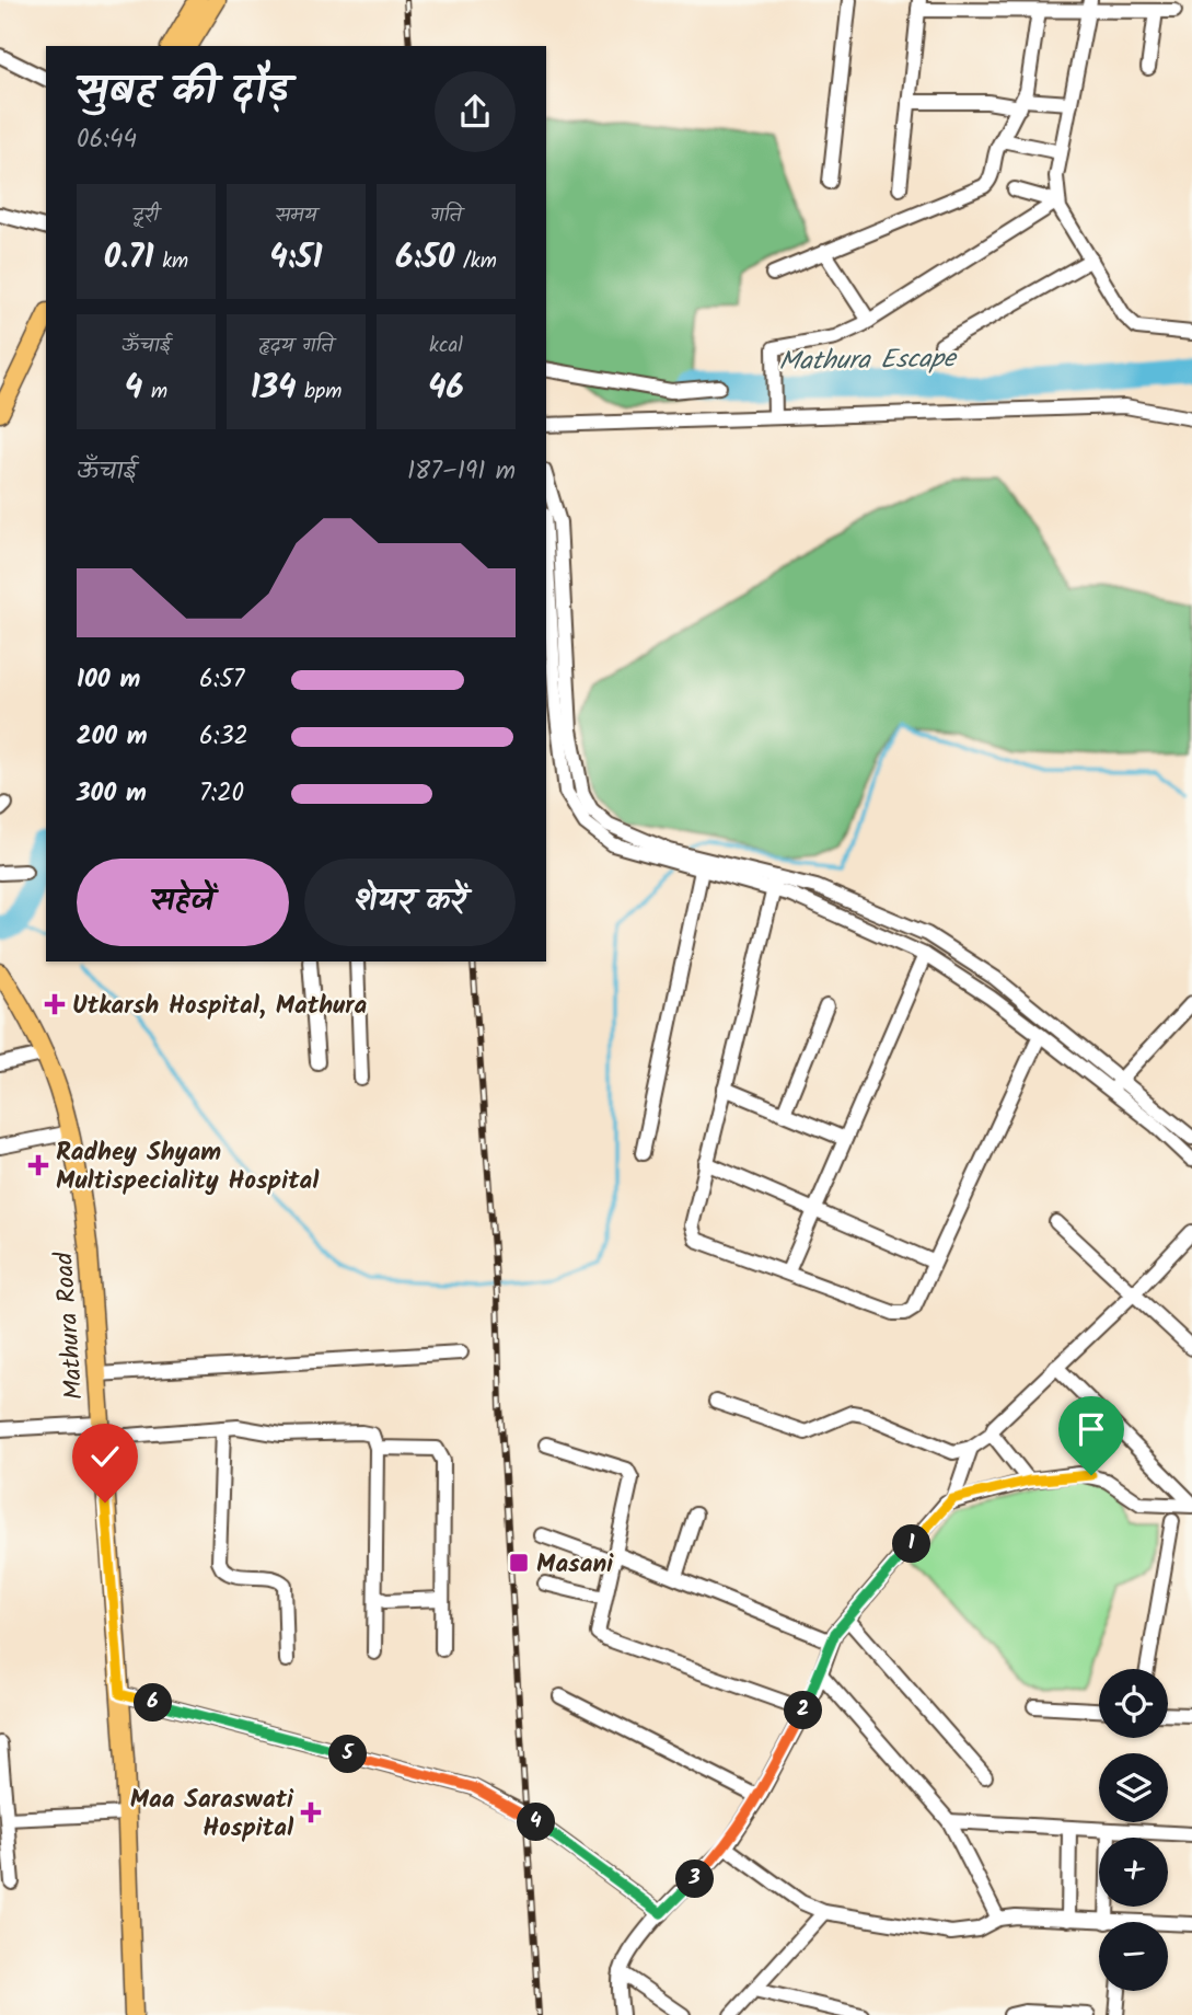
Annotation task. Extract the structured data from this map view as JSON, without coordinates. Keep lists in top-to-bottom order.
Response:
{
  "streets": {
    "main road": ["Mathura Road"]
  },
  "water": ["Mathura Escape"],
  "places": {
    "health": ["Utkarsh Hospital, Mathura", "Radhey Shyam Multispeciality Hospital", "Maa Saraswati Hospital"],
    "transit": ["Masani"]
  },
  "page": {
    "heading": ["सुबह की दौड़", "06:44"],
    "stats": [
      ["दूरी", "0.71 km"],
      ["समय", "4:51"],
      ["गति", "6:50 /km"],
      ["ऊँचाई", "4 m"],
      ["हृदय गति", "134 bpm"],
      ["kcal", "46"]
    ],
    "chart": ["ऊँचाई", "187–191 m"],
    "list": [
      {
        "name": "100 m",
        "note": "6:57"
      },
      {
        "name": "200 m",
        "note": "6:32"
      },
      {
        "name": "300 m",
        "note": "7:20"
      }
    ],
    "buttons": ["सहेजें", "शेयर करें"],
    "pins": [
      "1",
      "6",
      "2",
      "5",
      "4",
      "3"
    ],
    "map_buttons": ["+", "−"]
  }
}
